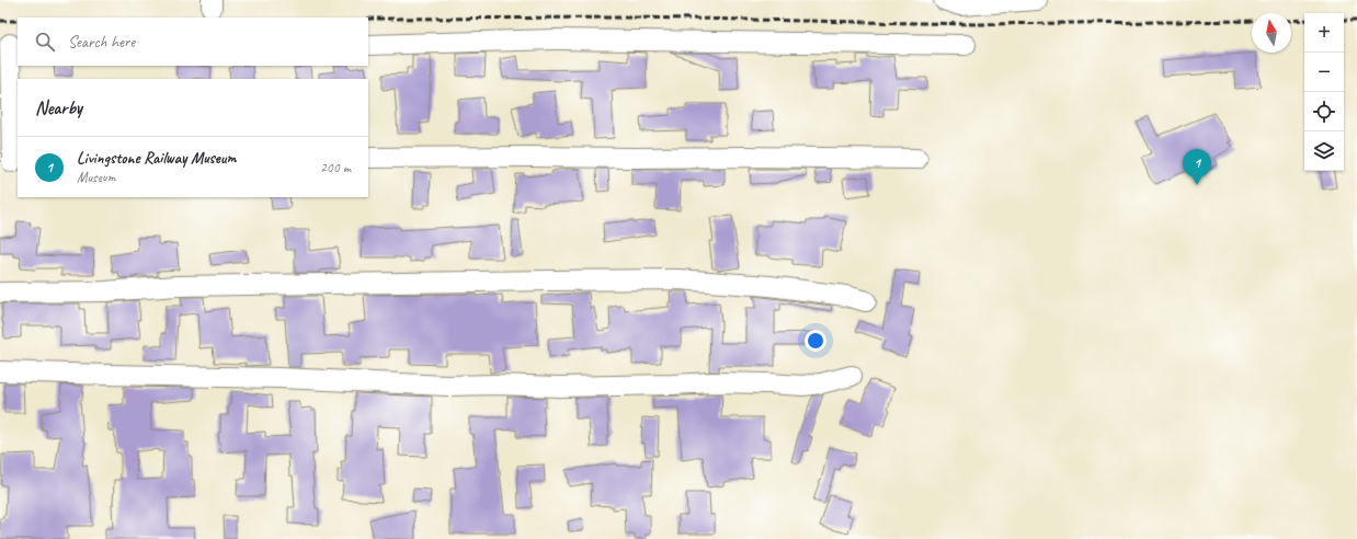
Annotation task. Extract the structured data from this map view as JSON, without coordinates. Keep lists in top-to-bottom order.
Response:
{
  "north": "top",
  "page": {
    "map_buttons": ["+", "−"],
    "search": "Search here",
    "heading": "Nearby",
    "list": [
      {
        "mark": "1",
        "name": "Livingstone Railway Museum",
        "note": "Museum",
        "value": "200 m"
      }
    ],
    "pins": "1"
  }
}
